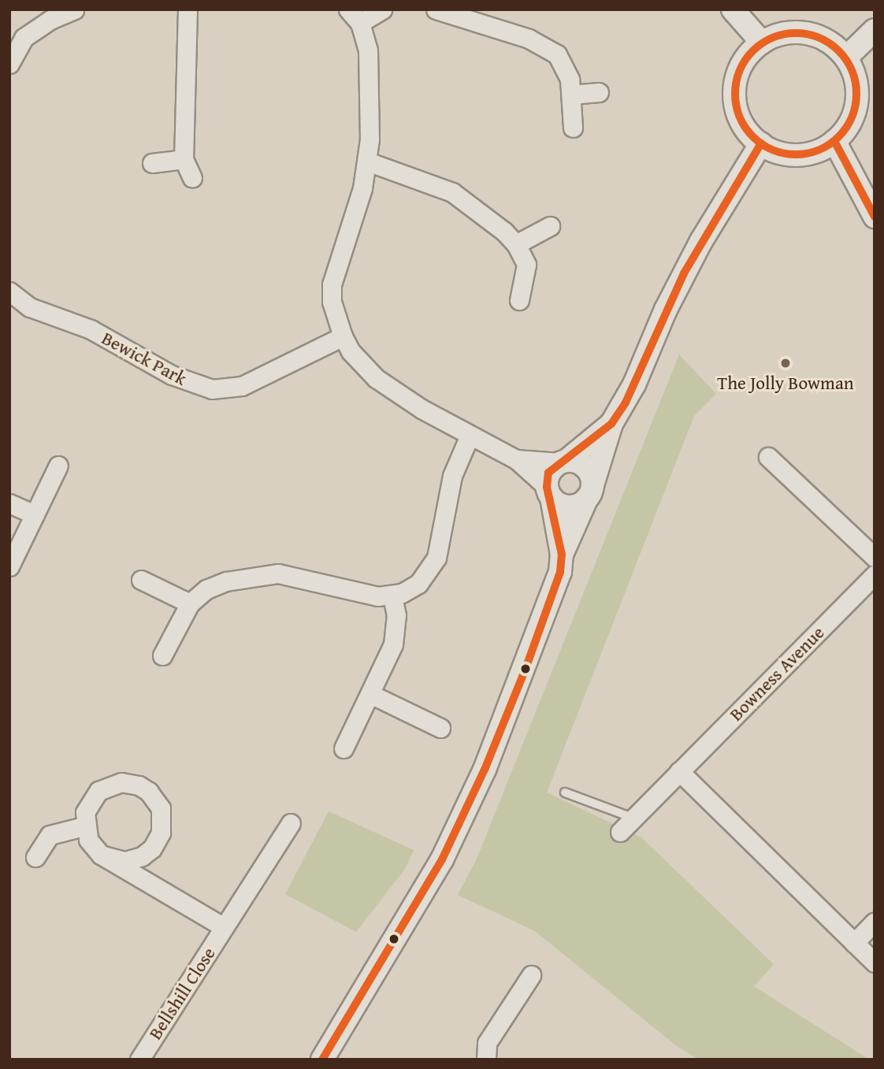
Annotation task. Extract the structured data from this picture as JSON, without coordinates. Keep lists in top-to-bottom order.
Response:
{
  "streets": {
    "street": ["Bewick Park", "Bowness Avenue", "Bellshill Close"]
  },
  "places": ["The Jolly Bowman"]
}
